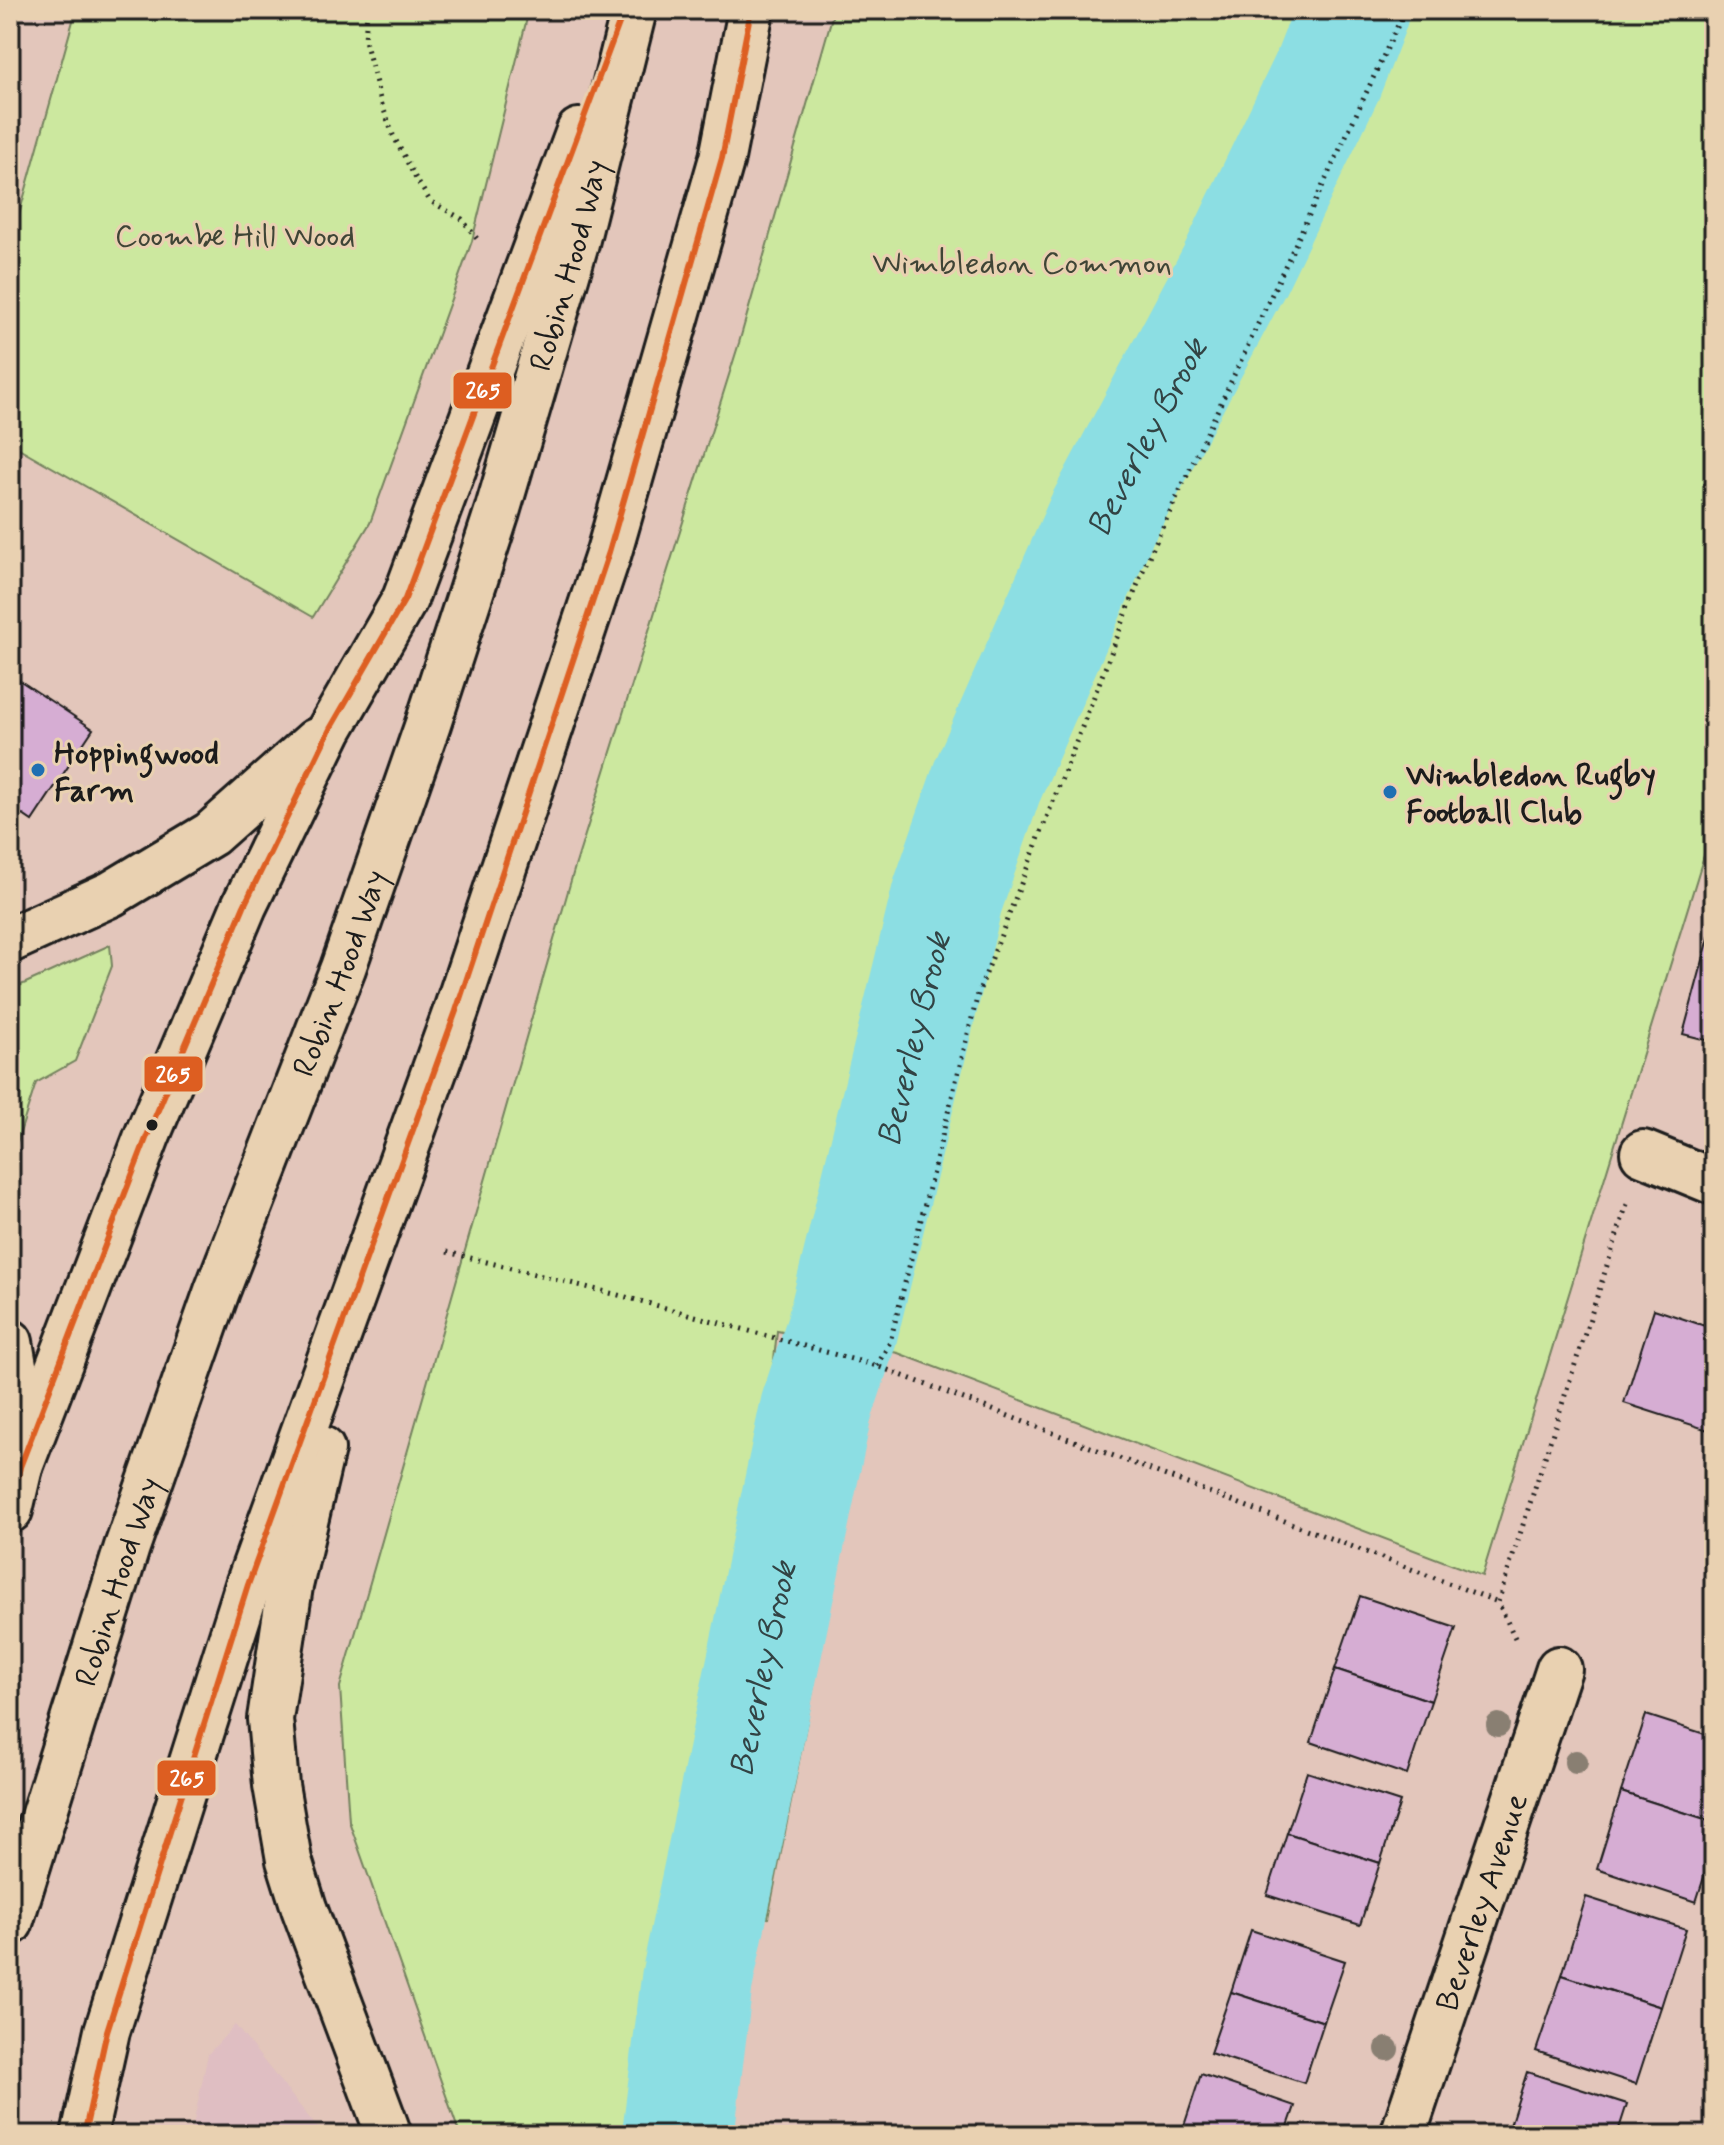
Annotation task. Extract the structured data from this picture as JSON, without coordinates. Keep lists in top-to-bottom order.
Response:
{
  "streets": {
    "main road": ["Robin Hood Way", "Beverley Avenue"]
  },
  "water": ["Beverley Brook"],
  "parks": ["Coombe Hill Wood", "Wimbledon Common"],
  "places": ["Hoppingwood Farm", "Wimbledon Rugby Football Club"],
  "lines": ["transit line 265"]
}
